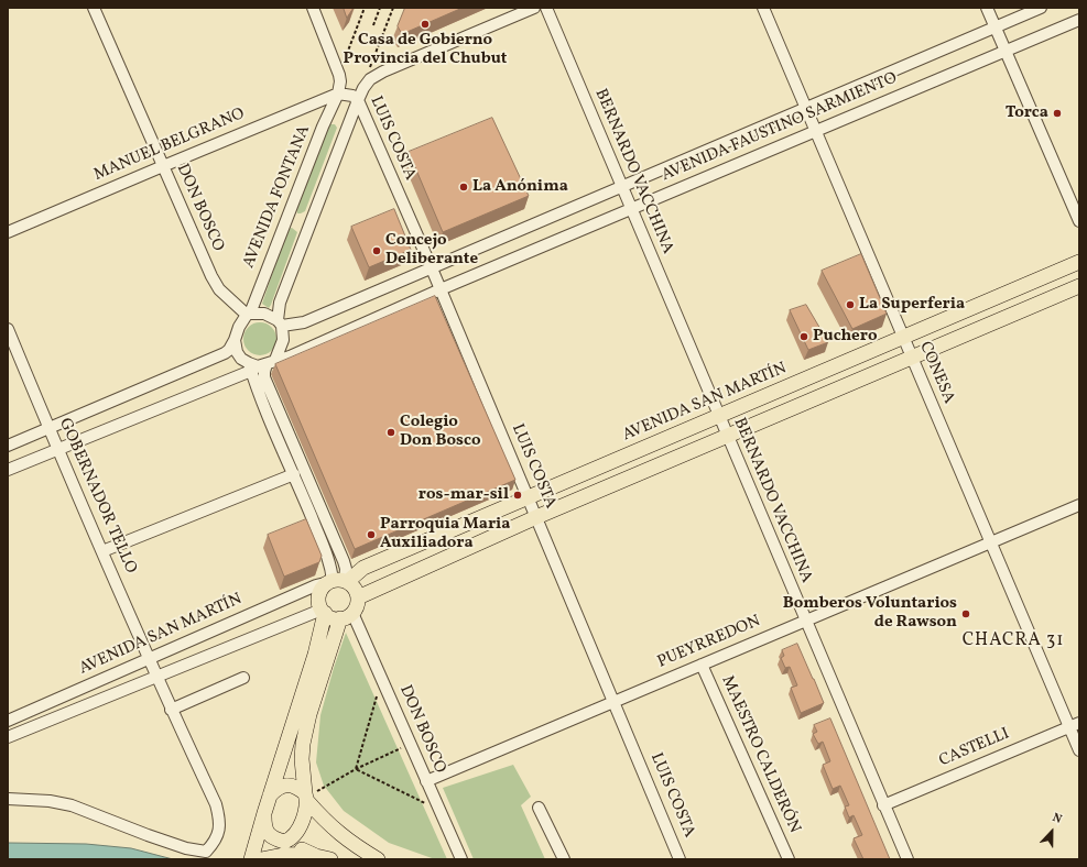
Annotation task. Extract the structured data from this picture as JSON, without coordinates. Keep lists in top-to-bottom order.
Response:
{
  "streets": {
    "main road": ["AVENIDA SAN MARTÍN"],
    "street": [
      "AVENIDA FAUSTINO SARMIENTO",
      "LUIS COSTA",
      "MANUEL BELGRANO",
      "BERNARDO VACCHINA",
      "AVENIDA FONTANA",
      "DON BOSCO",
      "CONESA",
      "GOBERNADOR TELLO",
      "PUEYRREDON",
      "CASTELLI",
      "MAESTRO CALDERÓN"
    ]
  },
  "crossings": [
    ["AVENIDA FAUSTINO SARMIENTO", "LUIS COSTA"],
    ["AVENIDA FAUSTINO SARMIENTO", "BERNARDO VACCHINA"],
    ["AVENIDA FAUSTINO SARMIENTO", "AVENIDA FONTANA"],
    ["AVENIDA FAUSTINO SARMIENTO", "DON BOSCO"],
    ["AVENIDA FAUSTINO SARMIENTO", "CONESA"],
    ["AVENIDA FAUSTINO SARMIENTO", "GOBERNADOR TELLO"],
    ["LUIS COSTA", "MANUEL BELGRANO"],
    ["LUIS COSTA", "AVENIDA FONTANA"],
    ["LUIS COSTA", "AVENIDA SAN MARTÍN"],
    ["LUIS COSTA", "PUEYRREDON"],
    ["MANUEL BELGRANO", "AVENIDA FONTANA"],
    ["MANUEL BELGRANO", "DON BOSCO"],
    ["BERNARDO VACCHINA", "AVENIDA SAN MARTÍN"],
    ["BERNARDO VACCHINA", "PUEYRREDON"],
    ["BERNARDO VACCHINA", "CASTELLI"],
    ["AVENIDA FONTANA", "DON BOSCO"],
    ["DON BOSCO", "AVENIDA SAN MARTÍN"],
    ["DON BOSCO", "PUEYRREDON"],
    ["CONESA", "AVENIDA SAN MARTÍN"],
    ["CONESA", "PUEYRREDON"],
    ["CONESA", "CASTELLI"],
    ["AVENIDA SAN MARTÍN", "GOBERNADOR TELLO"],
    ["PUEYRREDON", "MAESTRO CALDERÓN"]
  ],
  "districts": ["CHACRA 31"],
  "places": [
    "Casa de Gobierno Provincia del Chubut",
    "Torca",
    "La Anónima",
    "Concejo Deliberante",
    "La Superferia",
    "Puchero",
    "Colegio Don Bosco",
    "ros-mar-sil",
    "Parroquia Maria Auxiliadora",
    "Bomberos Voluntarios de Rawson"
  ],
  "north": "top"
}
